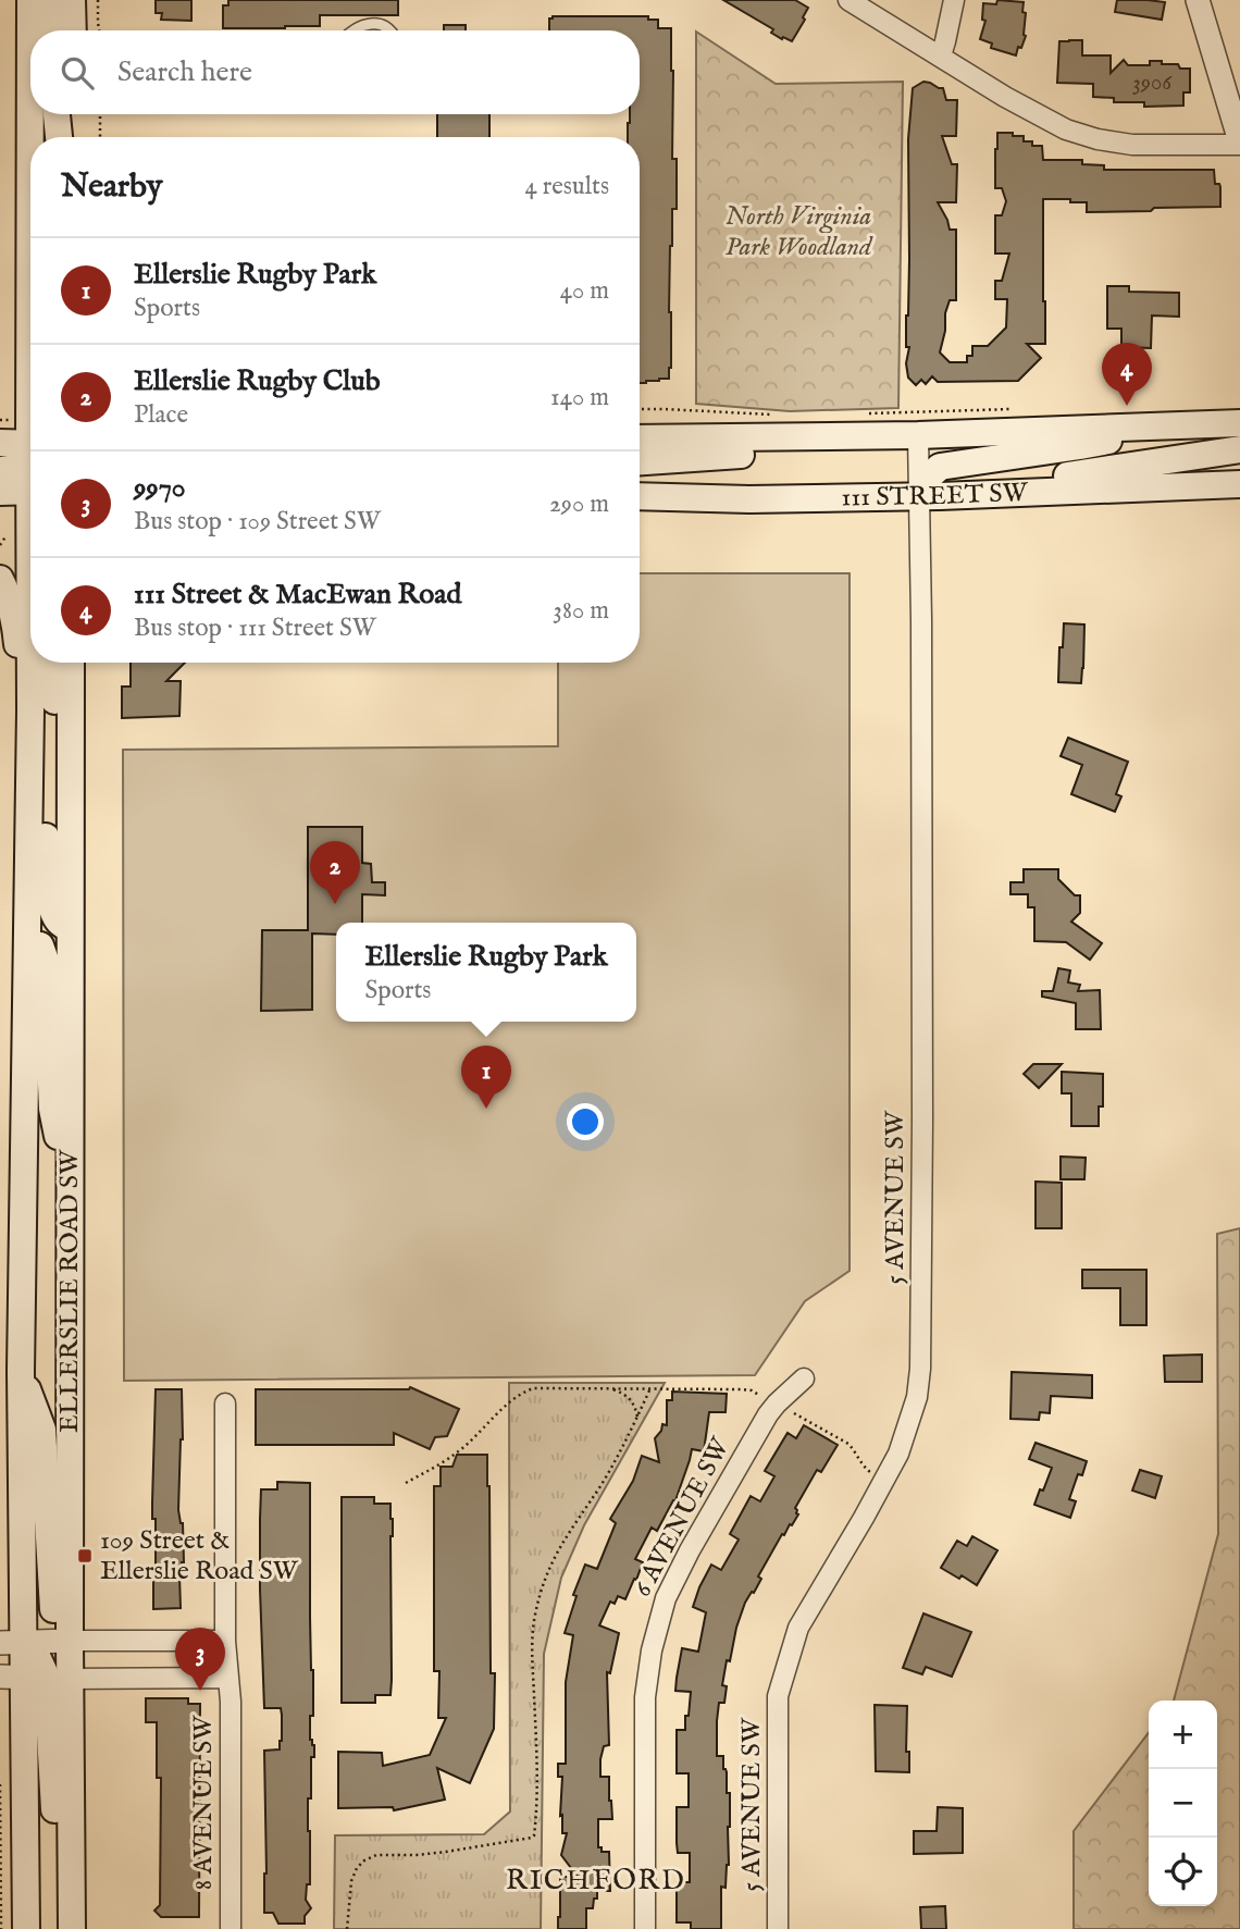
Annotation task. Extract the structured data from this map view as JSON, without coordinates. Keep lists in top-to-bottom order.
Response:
{
  "streets": {
    "main road": ["111 STREET SW", "ELLERSLIE ROAD SW"],
    "street": ["5 AVENUE SW", "6 AVENUE SW", "8 AVENUE SW"]
  },
  "crossings": [
    ["111 STREET SW", "5 AVENUE SW"]
  ],
  "districts": ["RICHFORD"],
  "parks": ["North Virginia Park Woodland"],
  "places": {
    "transit": ["109 Street & Ellerslie Road SW"]
  },
  "house_numbers": ["3906"],
  "page": {
    "search": "Search here",
    "heading": ["Nearby", "4 results"],
    "list": [
      {
        "mark": "1",
        "name": "Ellerslie Rugby Park",
        "note": "Sports",
        "value": "40 m"
      },
      {
        "mark": "2",
        "name": "Ellerslie Rugby Club",
        "note": "Place",
        "value": "140 m"
      },
      {
        "mark": "3",
        "name": "9970",
        "note": "Bus stop · 109 Street SW",
        "value": "290 m"
      },
      {
        "mark": "4",
        "name": "111 Street & MacEwan Road",
        "note": "Bus stop · 111 Street SW",
        "value": "380 m"
      }
    ],
    "pins": [
      "4",
      "2",
      "1",
      "3"
    ],
    "popup": ["Ellerslie Rugby Park", "Sports"],
    "map_buttons": ["+", "−"]
  }
}
